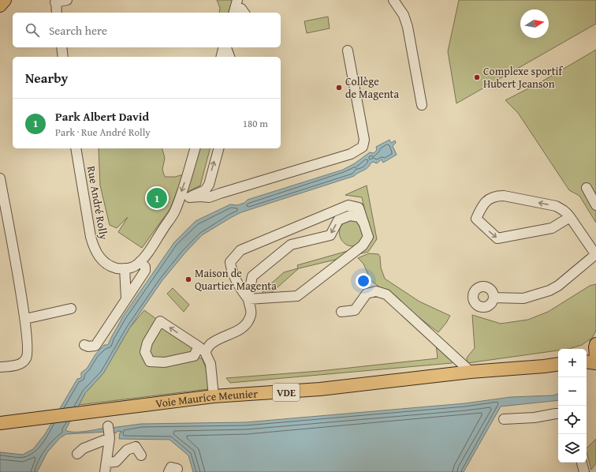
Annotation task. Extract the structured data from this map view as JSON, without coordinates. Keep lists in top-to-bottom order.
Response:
{
  "streets": {
    "main road": ["VDE", "Voie Maurice Meunier"],
    "street": ["Rue André Rolly"]
  },
  "places": ["Complexe sportif Hubert Jeanson", "Collège de Magenta", "Maison de Quartier Magenta"],
  "north": "right",
  "page": {
    "search": "Search here",
    "heading": "Nearby",
    "list": [
      {
        "mark": "1",
        "name": "Park Albert David",
        "note": "Park · Rue André Rolly",
        "value": "180 m"
      }
    ],
    "pins": "1",
    "map_buttons": ["+", "−"]
  }
}
